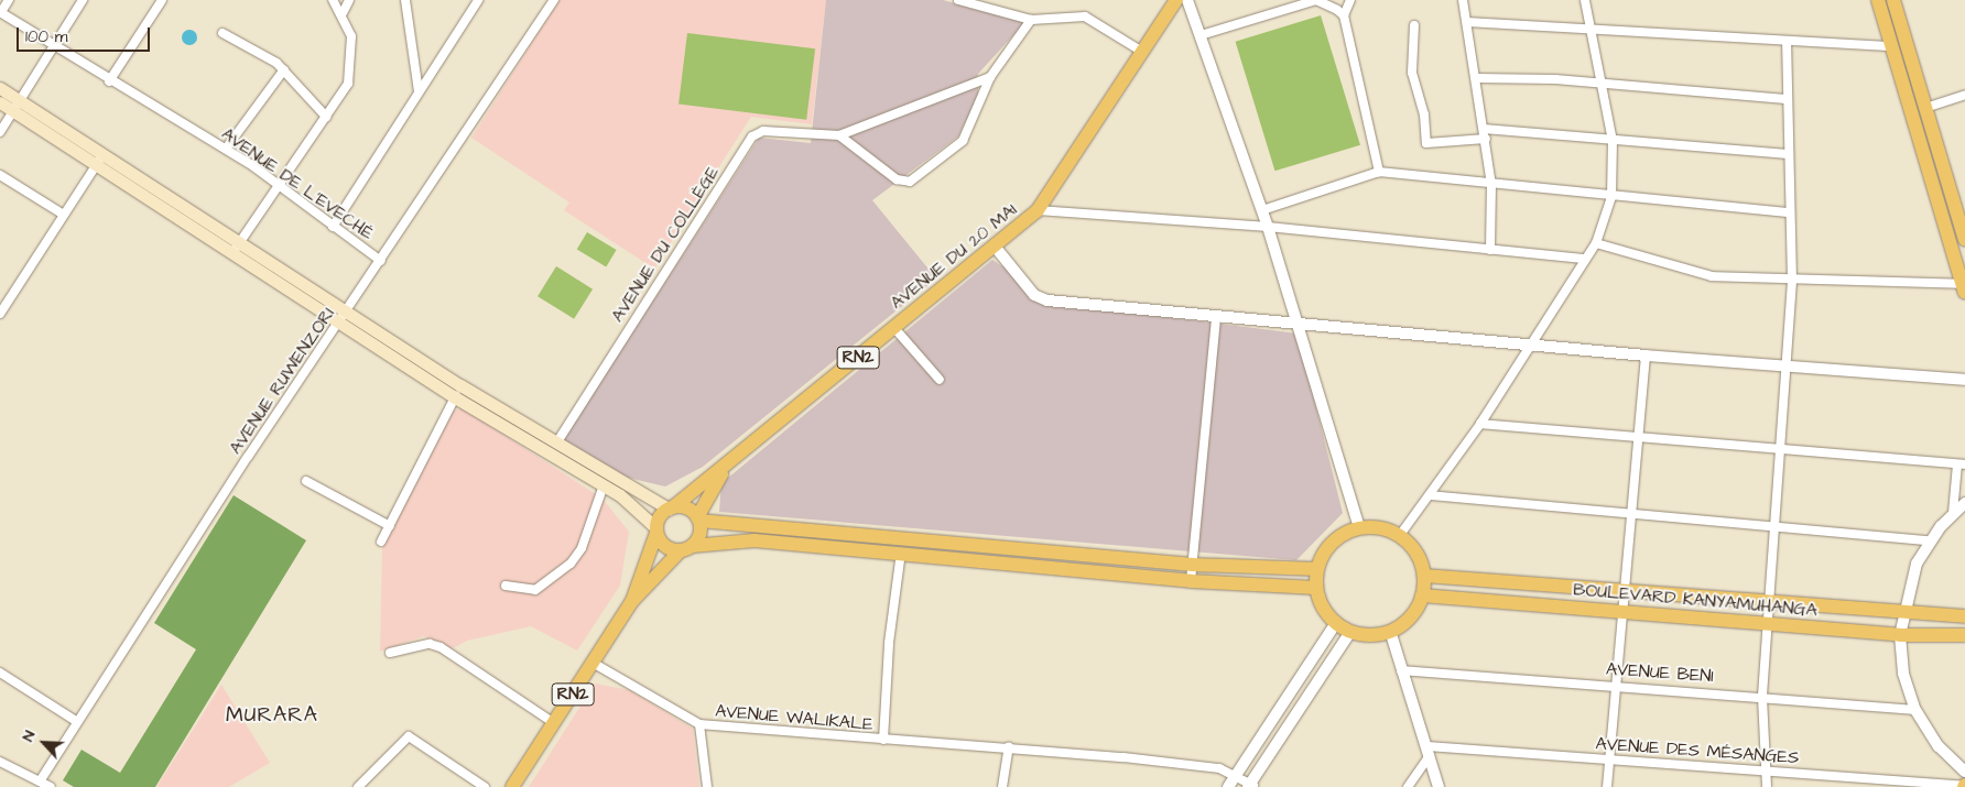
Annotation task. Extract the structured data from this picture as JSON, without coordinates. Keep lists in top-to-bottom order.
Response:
{
  "streets": {
    "main road": ["AVENUE DU 20 MAI", "RN2", "BOULEVARD KANYAMUHANGA"],
    "street": [
      "AVENUE DE L'EVECHÉ",
      "AVENUE DU COLLÈGE",
      "AVENUE RUWENZORI",
      "AVENUE BENI",
      "AVENUE WALIKALE",
      "AVENUE DES MÉSANGES"
    ]
  },
  "crossings": [
    ["AVENUE DE L'EVECHÉ", "AVENUE RUWENZORI"],
    ["AVENUE DU 20 MAI", "RN2"],
    ["RN2", "AVENUE WALIKALE"]
  ],
  "districts": ["MURARA"],
  "scale_bar": "100 m",
  "north": "top left"
}
